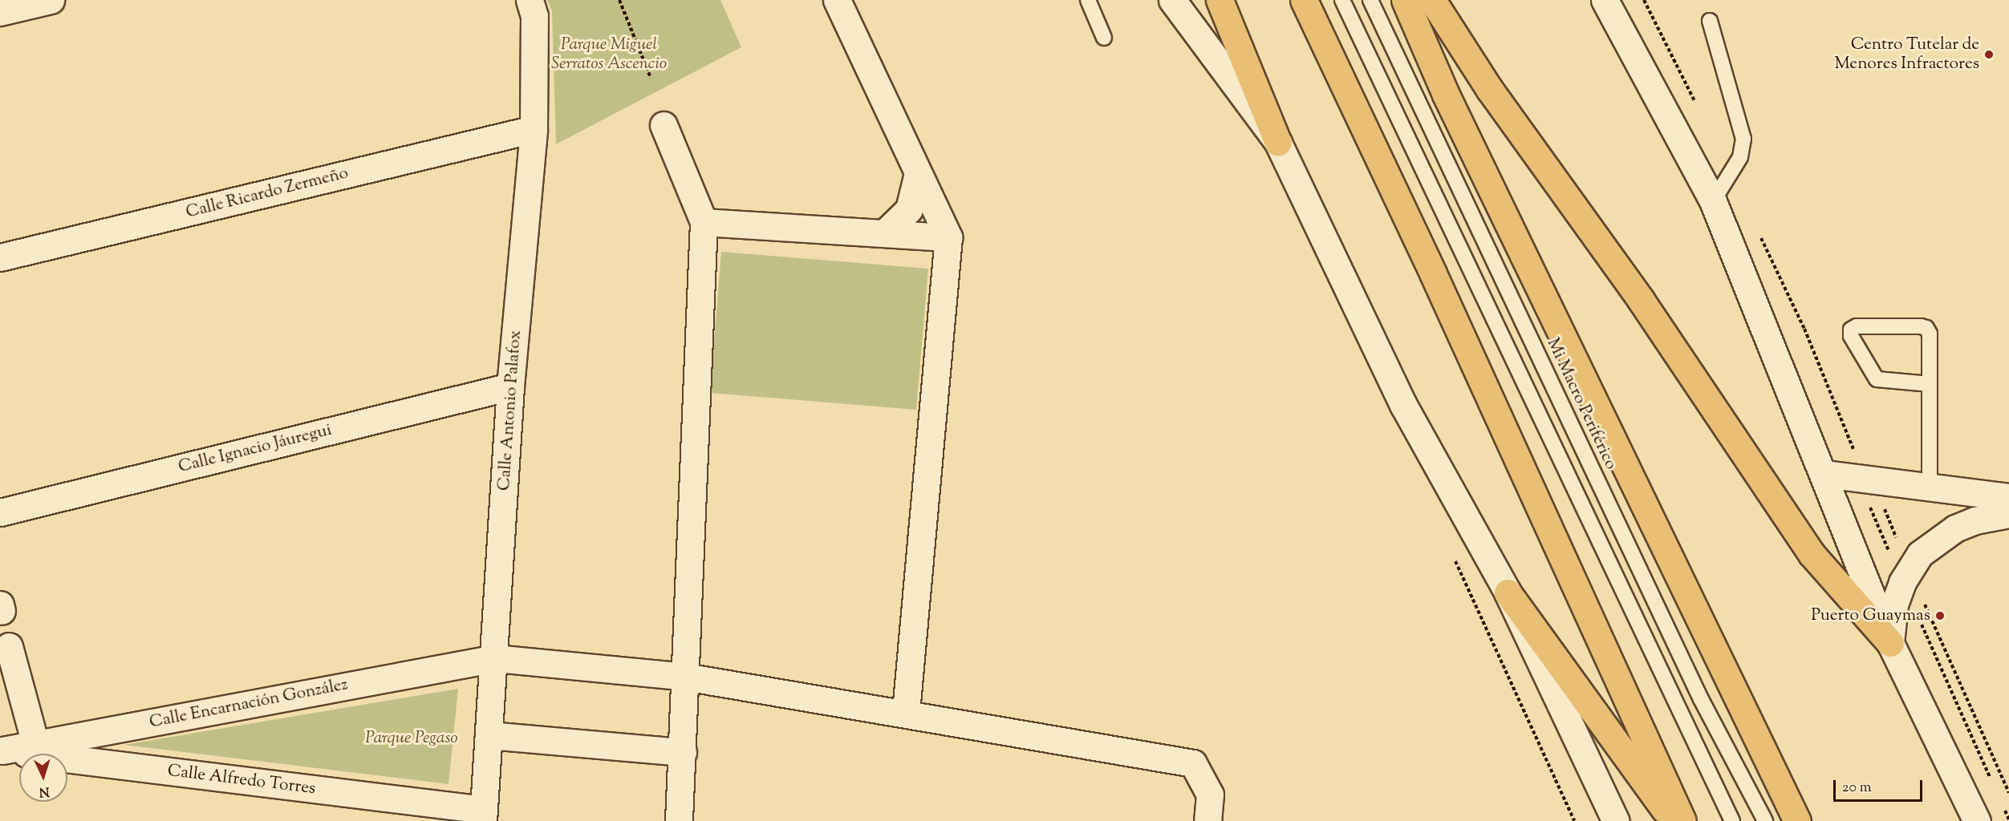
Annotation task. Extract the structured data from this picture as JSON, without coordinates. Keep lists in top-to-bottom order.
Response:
{
  "streets": {
    "street": [
      "Calle Ricardo Zermeño",
      "Calle Antonio Palafox",
      "Calle Ignacio Jáuregui",
      "Calle Encarnación González",
      "Calle Alfredo Torres"
    ],
    "lane": ["Mi Macro Periférico"]
  },
  "crossings": [
    ["Calle Ricardo Zermeño", "Calle Antonio Palafox"],
    ["Calle Antonio Palafox", "Calle Ignacio Jáuregui"],
    ["Calle Antonio Palafox", "Calle Encarnación González"],
    ["Calle Antonio Palafox", "Calle Alfredo Torres"],
    ["Calle Encarnación González", "Calle Alfredo Torres"]
  ],
  "parks": ["Parque Miguel Serratos Ascencio", "Parque Pegaso"],
  "places": ["Centro Tutelar de Menores Infractores", "Puerto Guaymas"],
  "scale_bar": "20 m",
  "north": "bottom"
}
